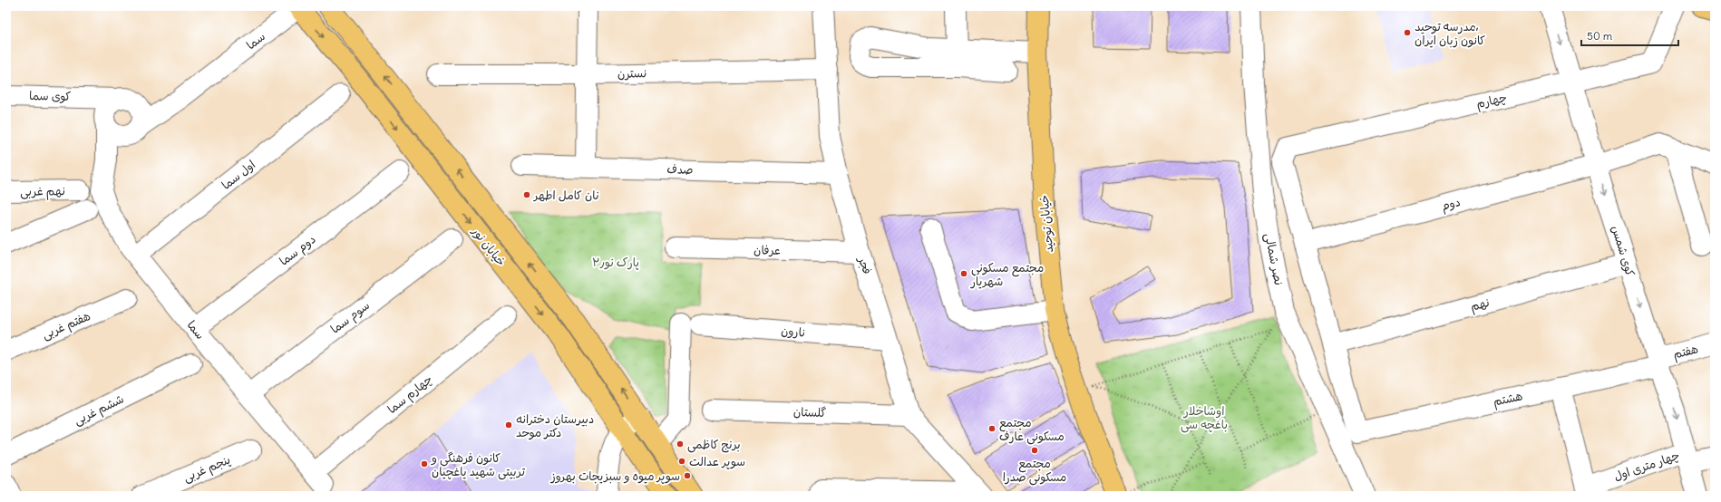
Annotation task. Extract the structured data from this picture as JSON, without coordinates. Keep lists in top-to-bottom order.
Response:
{
  "streets": {
    "main road": ["خیابان توحید", "خیابان نور"],
    "street": [
      "سما",
      "نسترن",
      "کوی سما",
      "چهارم",
      "صدف",
      "اول سما",
      "نهم غربی",
      "دوم",
      "دوم سما",
      "عرفان",
      "کوی شمس",
      "نصر شمالی",
      "فجر",
      "نهم",
      "سوم سما",
      "هفتم غربی",
      "نارون",
      "هفتم",
      "چهارم سما",
      "هشتم",
      "ششم غربی",
      "گلستان",
      "چهار متری اول",
      "پنجم غربی"
    ]
  },
  "crossings": [
    ["سما", "کوی سما"],
    ["سما", "اول سما"],
    ["سما", "خیابان نور"],
    ["سما", "دوم سما"],
    ["سما", "سوم سما"],
    ["سما", "چهارم سما"],
    ["نسترن", "فجر"],
    ["چهارم", "دوم"],
    ["چهارم", "کوی شمس"],
    ["صدف", "فجر"],
    ["دوم", "کوی شمس"],
    ["خیابان نور", "نارون"],
    ["عرفان", "فجر"],
    ["کوی شمس", "نهم"],
    ["کوی شمس", "هفتم"],
    ["کوی شمس", "هشتم"],
    ["کوی شمس", "چهار متری اول"],
    ["فجر", "نارون"],
    ["فجر", "گلستان"],
    ["نهم", "هشتم"],
    ["هفتم", "هشتم"]
  ],
  "parks": ["پارک نور۲", "اوشاخلار باغچه سی"],
  "places": [
    "مدرسه توحید، کانون زبان ایران",
    "نان کامل اطهر",
    "مجتمع مسکونی شهریار",
    "دبیرستان دخترانه دکتر موحد",
    "مجتمع مسکونی عارف",
    "برنج کاظمی",
    "مجتمع مسکونی صدرا",
    "سوپر عدالت",
    "کانون فرهنگی و تربیتی شهید یاغچیان",
    "سوپر میوه و سبزیجات بهروز"
  ],
  "scale_bar": "50 m"
}
